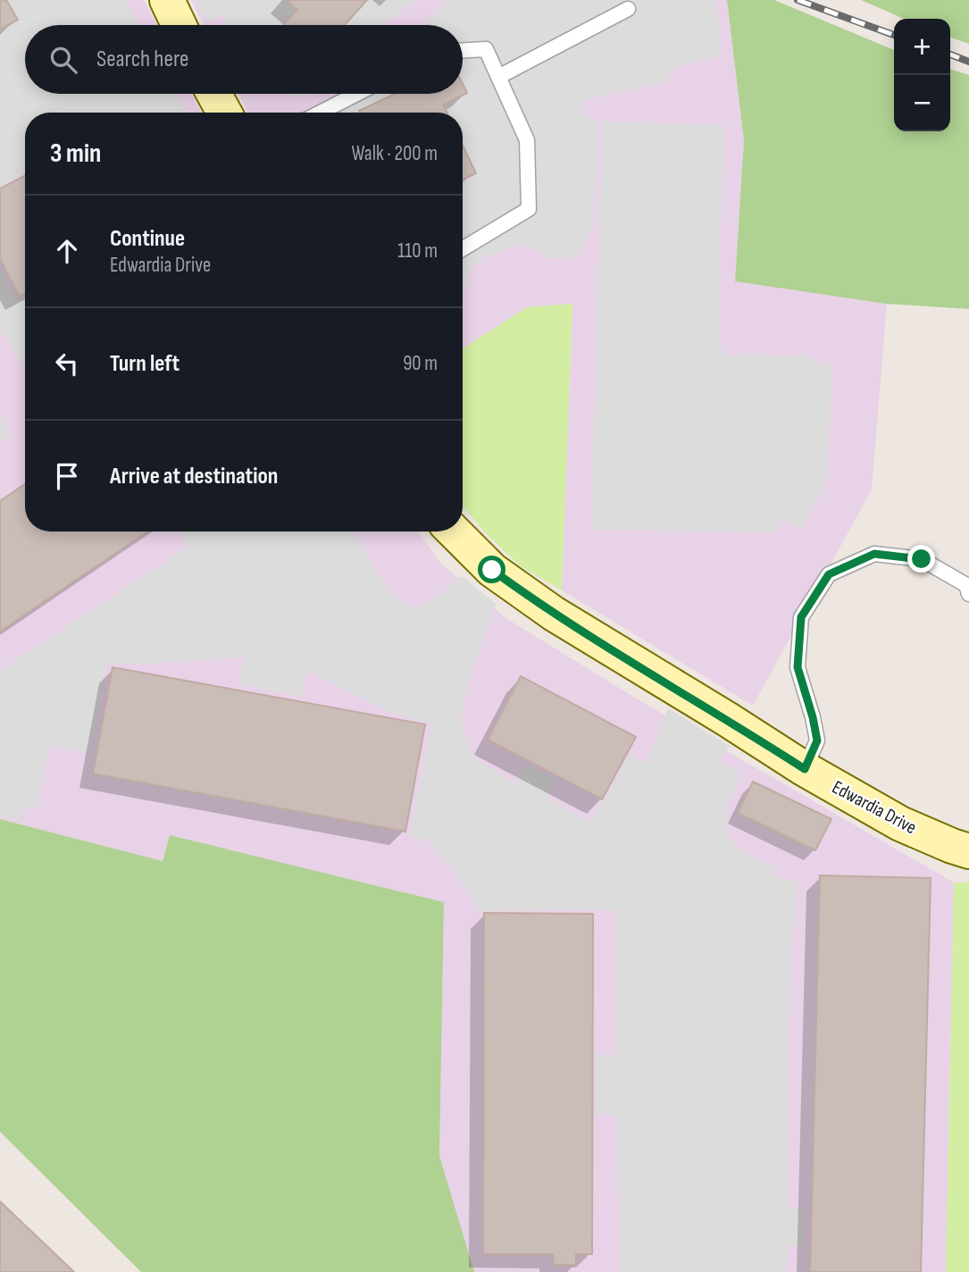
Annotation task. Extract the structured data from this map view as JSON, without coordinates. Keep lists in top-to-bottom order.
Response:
{
  "streets": {
    "main road": ["Edwardia Drive"]
  },
  "page": {
    "map_buttons": ["+", "−"],
    "search": "Search here",
    "heading": ["3 min", "Walk · 200 m"],
    "list": [
      ["Continue", "Edwardia Drive", "110 m"],
      ["Turn left", "90 m"],
      "Arrive at destination"
    ]
  }
}
